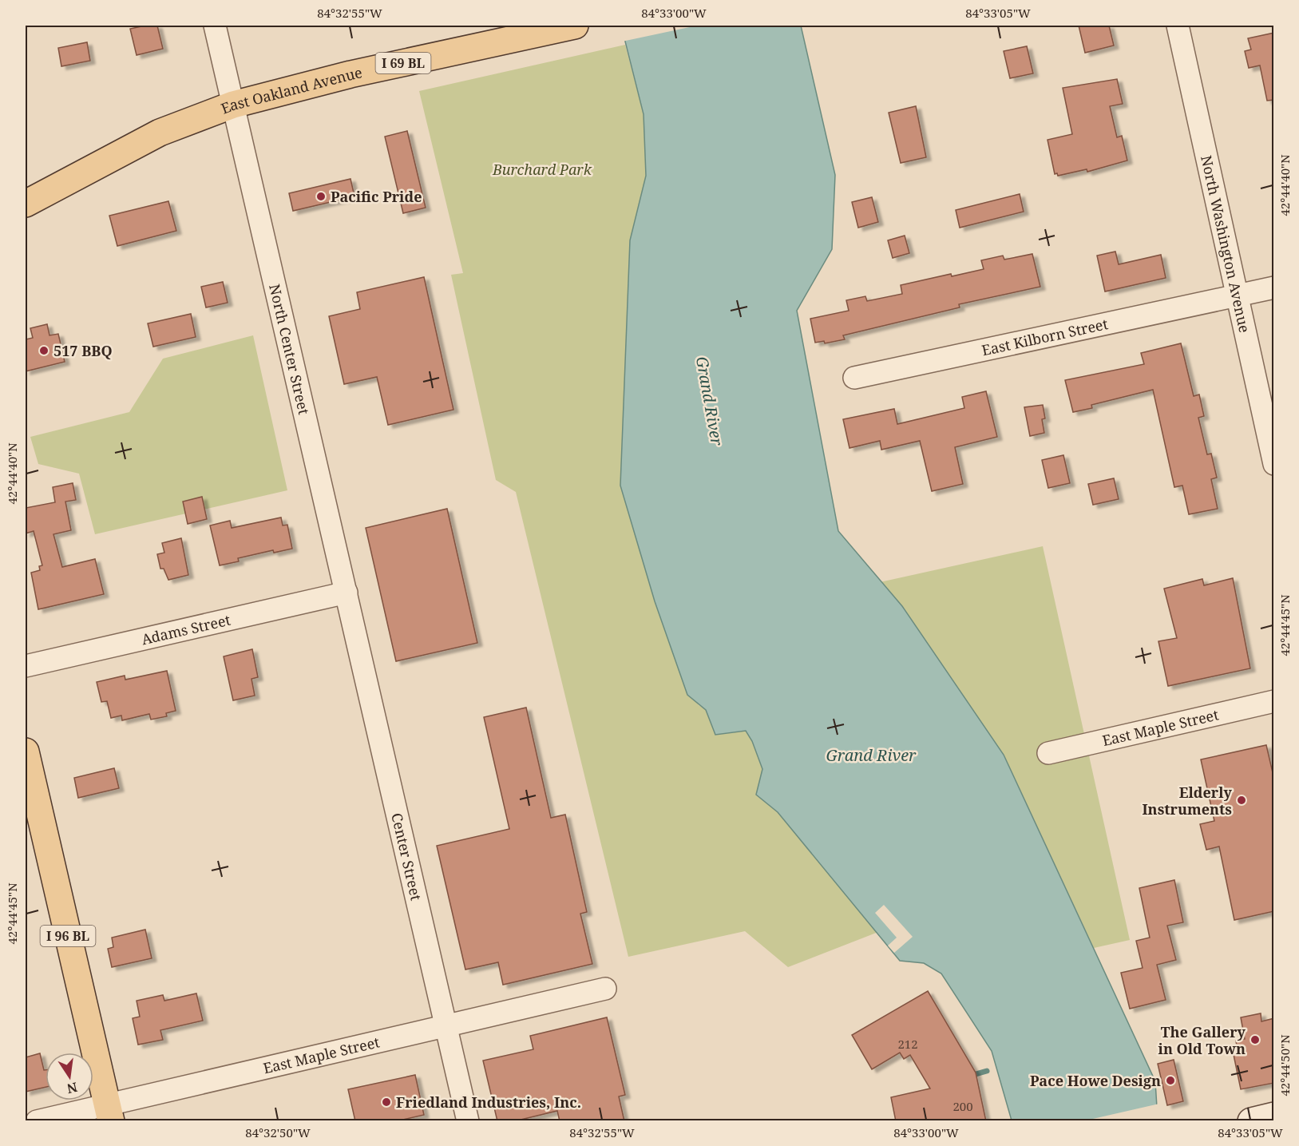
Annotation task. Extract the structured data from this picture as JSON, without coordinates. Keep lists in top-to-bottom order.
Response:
{
  "streets": {
    "main road": ["I 69 BL", "East Oakland Avenue", "I 96 BL"],
    "street": [
      "North Washington Avenue",
      "East Kilborn Street",
      "North Center Street",
      "Adams Street",
      "East Maple Street",
      "Center Street"
    ]
  },
  "crossings": [
    ["East Oakland Avenue", "North Center Street"],
    ["North Washington Avenue", "East Kilborn Street"],
    ["North Center Street", "Adams Street"],
    ["North Center Street", "Center Street"],
    ["Adams Street", "Center Street"],
    ["East Maple Street", "Center Street"],
    ["East Maple Street", "I 96 BL"]
  ],
  "water": ["Grand River"],
  "parks": ["Burchard Park"],
  "places": [
    "Pacific Pride",
    "517 BBQ",
    "Elderly Instruments",
    "The Gallery in Old Town",
    "Pace Howe Design",
    "Friedland Industries, Inc."
  ],
  "house_numbers": ["212", "200"],
  "north": "bottom",
  "coordinates": [
    "84°32'55\"W",
    "84°33'00\"W",
    "84°33'05\"W",
    "42°44'40\"N",
    "42°44'45\"N",
    "42°44'50\"N",
    "84°32'50\"W"
  ]
}
